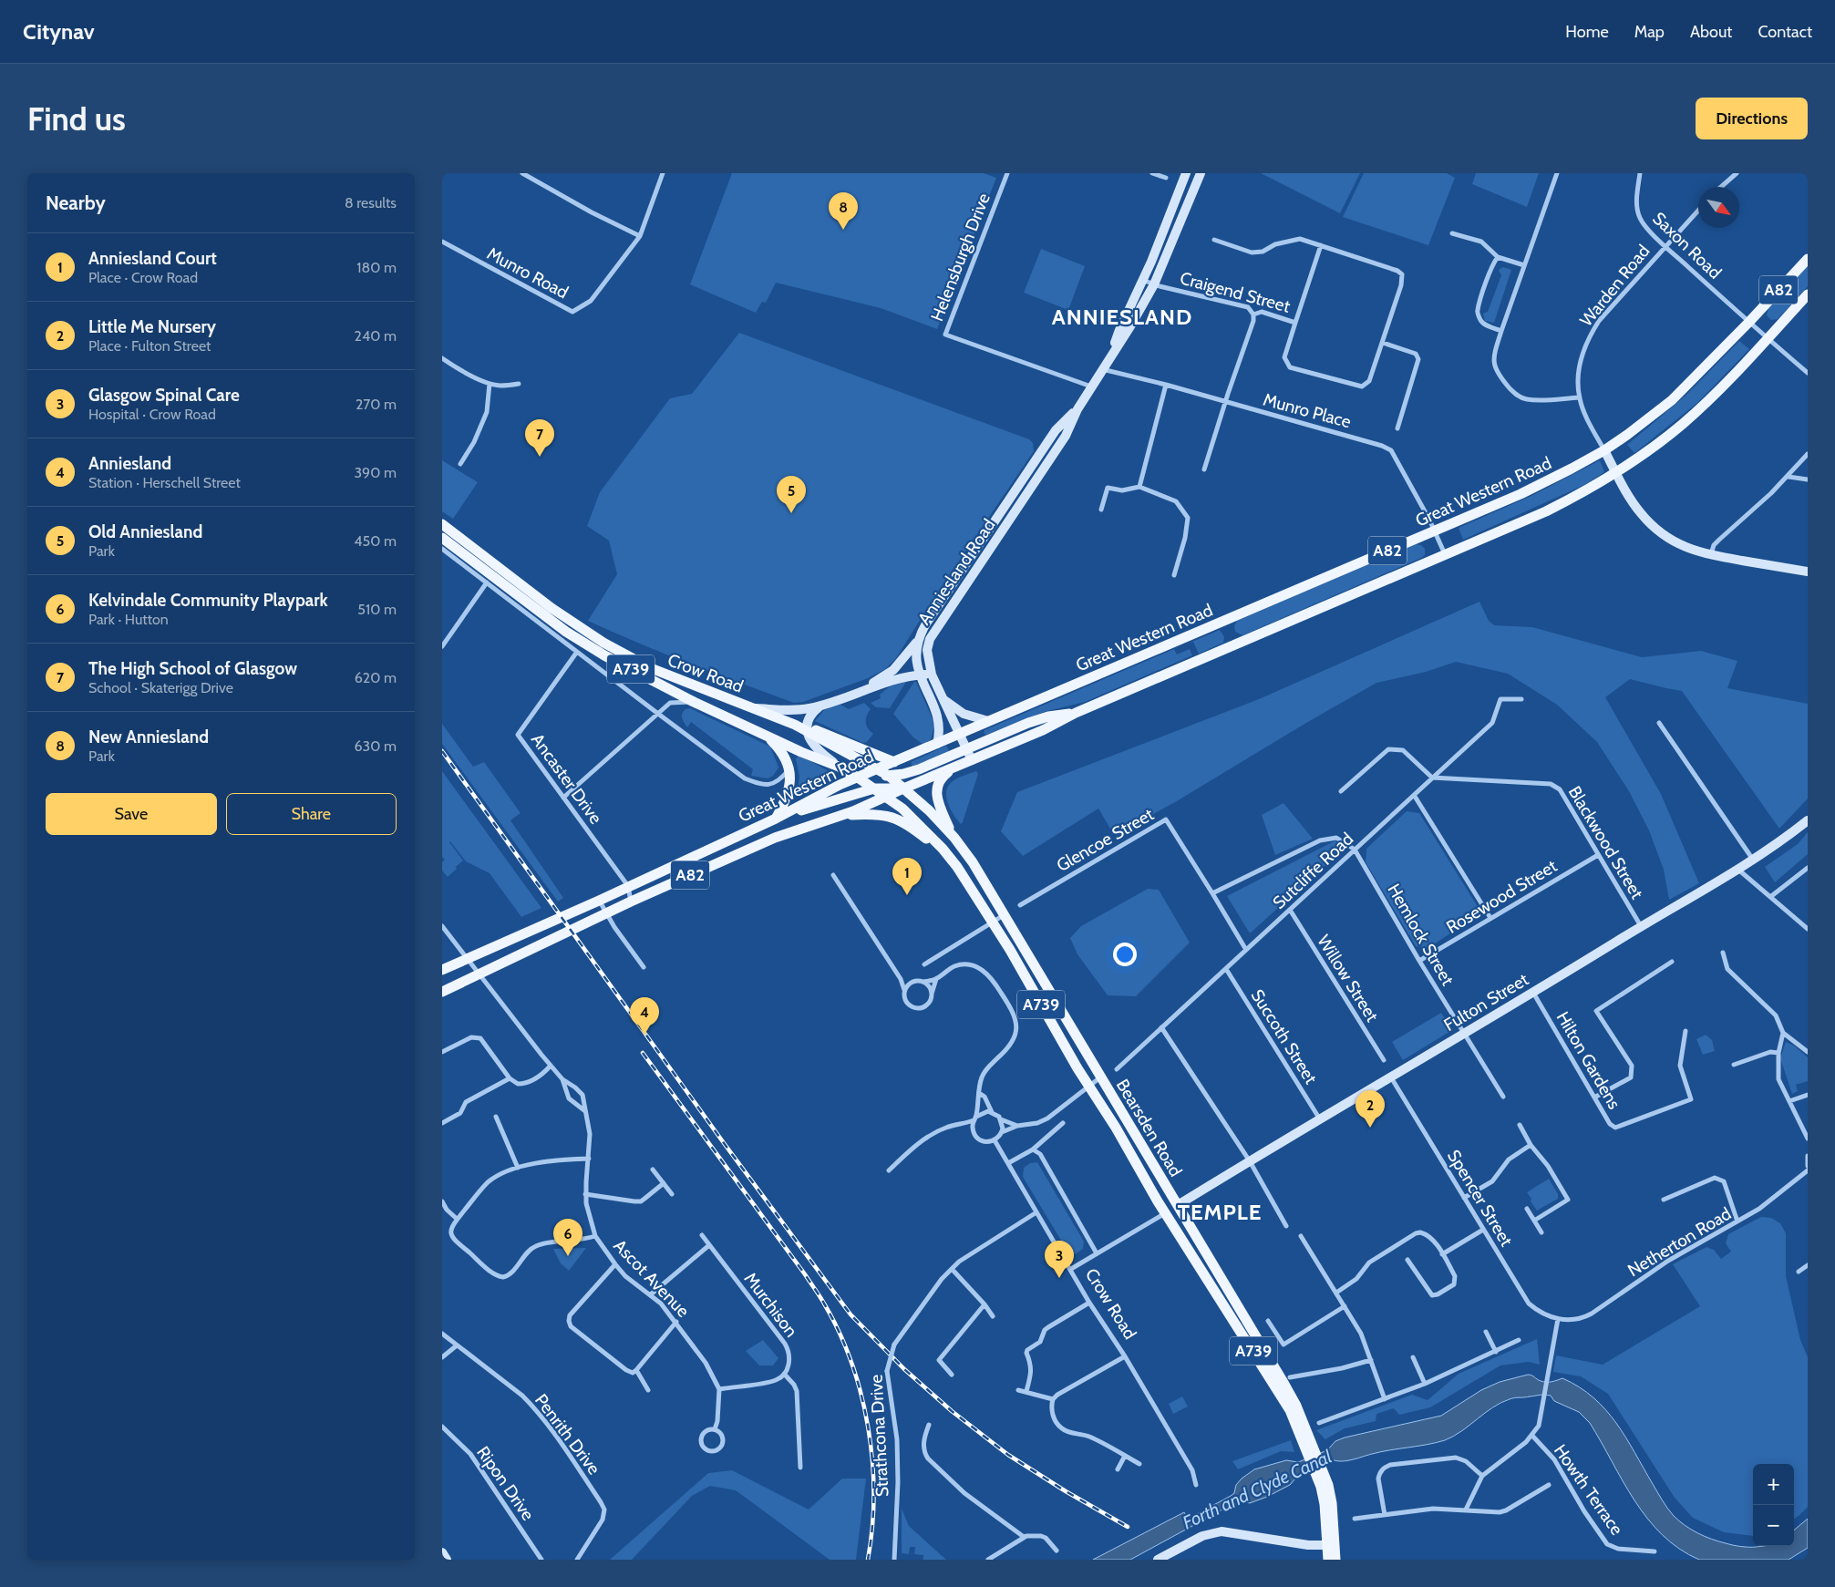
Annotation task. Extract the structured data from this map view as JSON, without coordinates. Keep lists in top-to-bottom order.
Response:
{
  "streets": {
    "main road": [
      "A82",
      "Great Western Road",
      "A739",
      "Crow Road",
      "Bearsden Road"
    ],
    "street": [
      "Saxon Road",
      "Helensburgh Drive",
      "Munro Road",
      "Warden Road",
      "Craigend Street",
      "Munro Place",
      "Anniesland Road",
      "Ancaster Drive",
      "Glencoe Street",
      "Blackwood Street",
      "Sutcliffe Road",
      "Rosewood Street",
      "Hemlock Street",
      "Willow Street",
      "Fulton Street",
      "Succoth Street",
      "Hilton Gardens",
      "Spencer Street",
      "Netherton Road",
      "Ascot Avenue",
      "Murchison",
      "Penrith Drive",
      "Strathcona Drive",
      "Ripon Drive",
      "Howth Terrace"
    ]
  },
  "crossings": [
    ["Saxon Road", "Warden Road"],
    ["Saxon Road", "Great Western Road"],
    ["Helensburgh Drive", "Anniesland Road"],
    ["Warden Road", "Great Western Road"],
    ["Craigend Street", "Anniesland Road"],
    ["Munro Place", "Great Western Road"],
    ["Munro Place", "Anniesland Road"],
    ["Great Western Road", "Anniesland Road"],
    ["Great Western Road", "A739"],
    ["Great Western Road", "Crow Road"],
    ["Great Western Road", "Ancaster Drive"],
    ["Great Western Road", "Bearsden Road"],
    ["A739", "Crow Road"],
    ["A739", "Bearsden Road"],
    ["Crow Road", "Ancaster Drive"],
    ["Crow Road", "Strathcona Drive"],
    ["Glencoe Street", "Sutcliffe Road"],
    ["Blackwood Street", "Sutcliffe Road"],
    ["Blackwood Street", "Rosewood Street"],
    ["Blackwood Street", "Fulton Street"],
    ["Sutcliffe Road", "Hemlock Street"],
    ["Sutcliffe Road", "Willow Street"],
    ["Sutcliffe Road", "Succoth Street"],
    ["Rosewood Street", "Hemlock Street"],
    ["Hemlock Street", "Fulton Street"],
    ["Fulton Street", "Succoth Street"],
    ["Fulton Street", "Hilton Gardens"],
    ["Fulton Street", "Bearsden Road"],
    ["Fulton Street", "Spencer Street"],
    ["Spencer Street", "Netherton Road"]
  ],
  "districts": ["ANNIESLAND", "TEMPLE"],
  "water": ["Forth and Clyde Canal"],
  "north": "bottom right",
  "page": {
    "header": "Citynav",
    "nav": [
      "Home",
      "Map",
      "About",
      "Contact"
    ],
    "buttons": [
      "Directions",
      ["Save", "Share"]
    ],
    "title": "Find us",
    "heading": ["Nearby", "8 results"],
    "pins": [
      "8",
      "7",
      "5",
      "1",
      "4",
      "2",
      "6",
      "3"
    ],
    "list": [
      {
        "mark": "1",
        "name": "Anniesland Court",
        "note": "Place · Crow Road",
        "value": "180 m"
      },
      {
        "mark": "2",
        "name": "Little Me Nursery",
        "note": "Place · Fulton Street",
        "value": "240 m"
      },
      {
        "mark": "3",
        "name": "Glasgow Spinal Care",
        "note": "Hospital · Crow Road",
        "value": "270 m"
      },
      {
        "mark": "4",
        "name": "Anniesland",
        "note": "Station · Herschell Street",
        "value": "390 m"
      },
      {
        "mark": "5",
        "name": "Old Anniesland",
        "note": "Park",
        "value": "450 m"
      },
      {
        "mark": "6",
        "name": "Kelvindale Community Playpark",
        "note": "Park · Hutton",
        "value": "510 m"
      },
      {
        "mark": "7",
        "name": "The High School of Glasgow",
        "note": "School · Skaterigg Drive",
        "value": "620 m"
      },
      {
        "mark": "8",
        "name": "New Anniesland",
        "note": "Park",
        "value": "630 m"
      }
    ],
    "map_buttons": ["+", "−"]
  }
}
